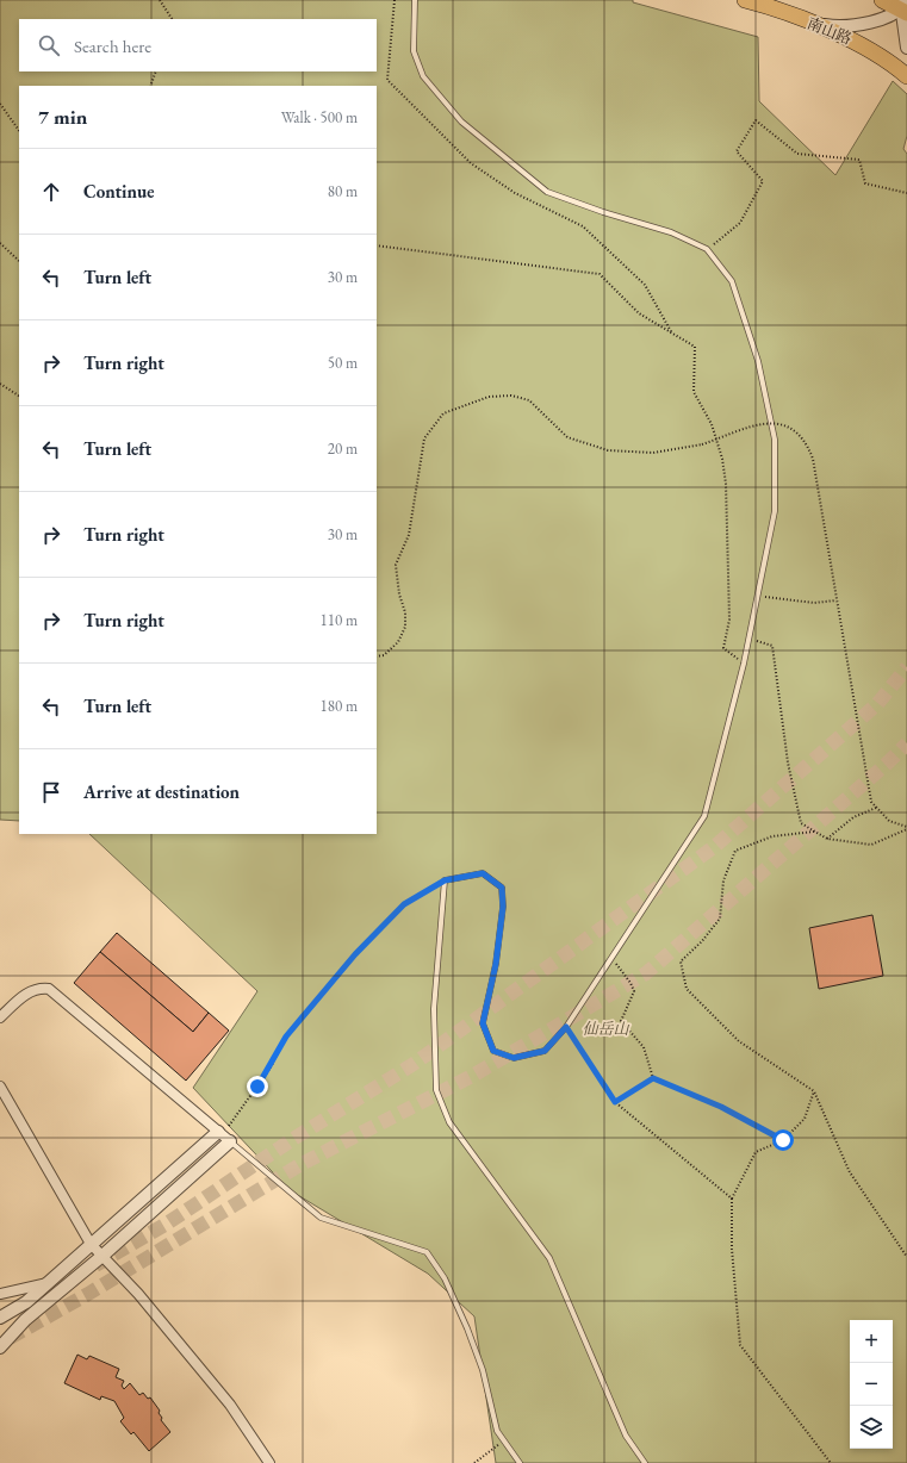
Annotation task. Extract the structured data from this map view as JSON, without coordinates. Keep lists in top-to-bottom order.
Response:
{
  "streets": {
    "main road": ["南山路"]
  },
  "parks": ["仙岳山"],
  "page": {
    "search": "Search here",
    "heading": ["7 min", "Walk · 500 m"],
    "list": [
      ["Continue", "80 m"],
      ["Turn left", "30 m"],
      ["Turn right", "50 m"],
      ["Turn left", "20 m"],
      ["Turn right", "30 m"],
      ["Turn right", "110 m"],
      ["Turn left", "180 m"],
      "Arrive at destination"
    ],
    "map_buttons": ["+", "−"]
  }
}
